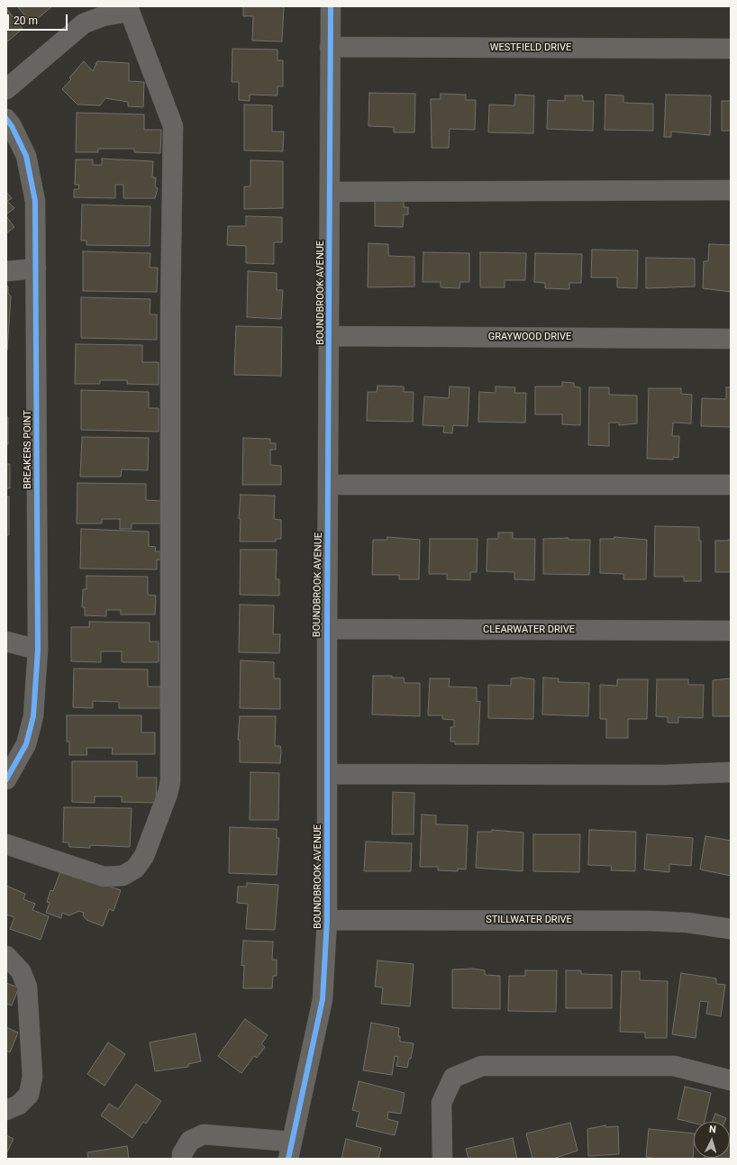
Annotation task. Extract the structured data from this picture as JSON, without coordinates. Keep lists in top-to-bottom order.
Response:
{
  "streets": {
    "street": [
      "WESTFIELD DRIVE",
      "BOUNDBROOK AVENUE",
      "GRAYWOOD DRIVE",
      "BREAKERS POINT",
      "CLEARWATER DRIVE",
      "STILLWATER DRIVE"
    ]
  },
  "crossings": [
    ["WESTFIELD DRIVE", "BOUNDBROOK AVENUE"],
    ["BOUNDBROOK AVENUE", "GRAYWOOD DRIVE"],
    ["BOUNDBROOK AVENUE", "CLEARWATER DRIVE"],
    ["BOUNDBROOK AVENUE", "STILLWATER DRIVE"]
  ],
  "scale_bar": "20 m",
  "north": "top"
}
